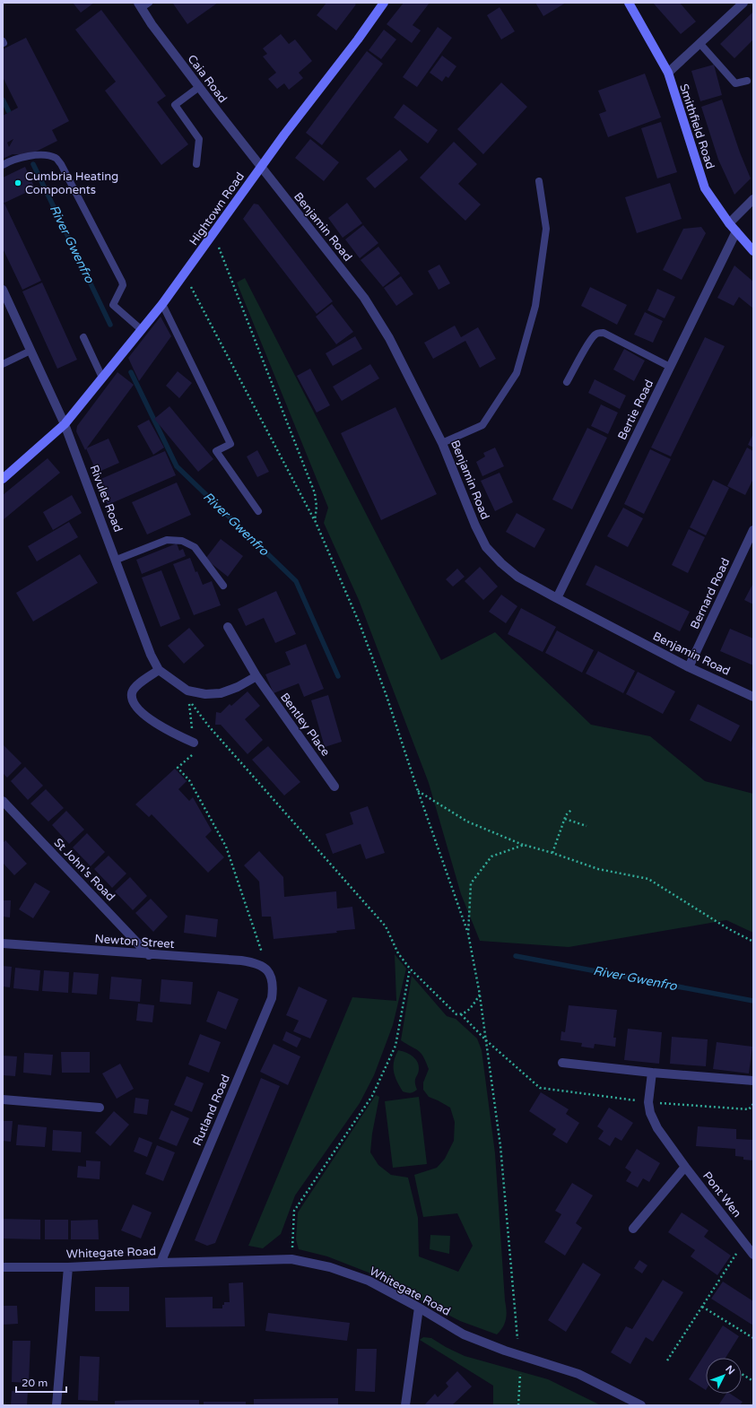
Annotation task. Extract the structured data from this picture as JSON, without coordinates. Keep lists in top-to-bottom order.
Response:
{
  "streets": {
    "street": [
      "Caia Road",
      "Smithfield Road",
      "Hightown Road",
      "Benjamin Road",
      "Bertie Road",
      "Rivulet Road",
      "Bernard Road",
      "Bentley Place",
      "St John's Road",
      "Newton Street",
      "Rutland Road",
      "Pont Wen",
      "Whitegate Road"
    ]
  },
  "crossings": [
    ["Caia Road", "Hightown Road"],
    ["Caia Road", "Benjamin Road"],
    ["Smithfield Road", "Bertie Road"],
    ["Hightown Road", "Benjamin Road"],
    ["Hightown Road", "Rivulet Road"],
    ["Benjamin Road", "Bertie Road"],
    ["Benjamin Road", "Bernard Road"],
    ["Rivulet Road", "Bentley Place"],
    ["St John's Road", "Newton Street"],
    ["Newton Street", "Rutland Road"],
    ["Rutland Road", "Whitegate Road"]
  ],
  "water": ["River Gwenfro"],
  "places": ["Cumbria Heating Components"],
  "scale_bar": "20 m",
  "north": "top right"
}
